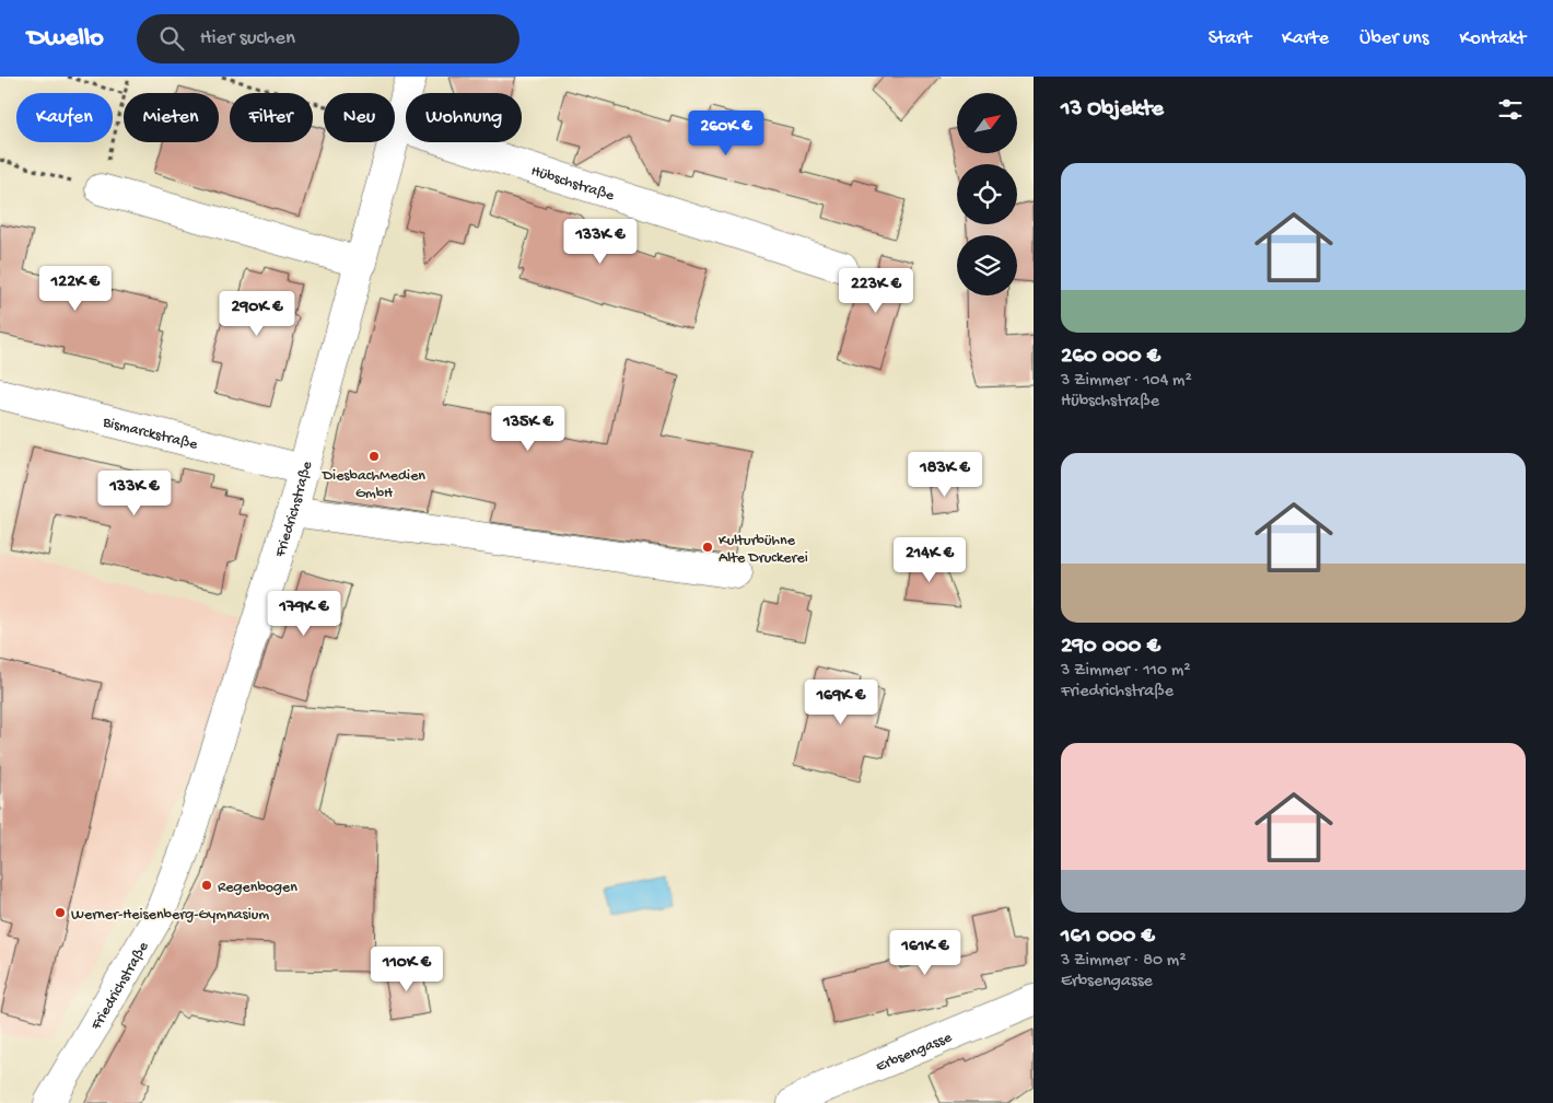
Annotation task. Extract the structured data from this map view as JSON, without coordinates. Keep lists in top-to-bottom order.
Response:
{
  "streets": {
    "street": [
      "Hübschstraße",
      "Bismarckstraße",
      "Friedrichstraße",
      "Erbsengasse"
    ]
  },
  "crossings": [
    ["Hübschstraße", "Friedrichstraße"],
    ["Bismarckstraße", "Friedrichstraße"]
  ],
  "places": [
    "DiesbachMedien GmbH",
    "Kulturbühne Alte Druckerei",
    "Regenbogen",
    "Werner-Heisenberg-Gymnasium"
  ],
  "north": "top right",
  "page": {
    "header": "Dwello",
    "search": "Hier suchen",
    "nav": [
      "Start",
      "Karte",
      "Über uns",
      "Kontakt"
    ],
    "heading": "13 Objekte",
    "chip": [
      "Kaufen",
      "Mieten",
      "Filter",
      "Neu",
      "Wohnung"
    ],
    "price": [
      "260K €",
      "133K €",
      "122K €",
      "223K €",
      "290K €",
      "135K €",
      "183K €",
      "133K €",
      "214K €",
      "179K €",
      "169K €",
      "161K €",
      "110K €"
    ],
    "list": [
      {
        "name": "260 000 €",
        "note": "3 Zimmer · 104 m² · Hübschstraße"
      },
      {
        "name": "290 000 €",
        "note": "3 Zimmer · 110 m² · Friedrichstraße"
      },
      {
        "name": "161 000 €",
        "note": "3 Zimmer · 80 m² · Erbsengasse"
      }
    ]
  }
}
